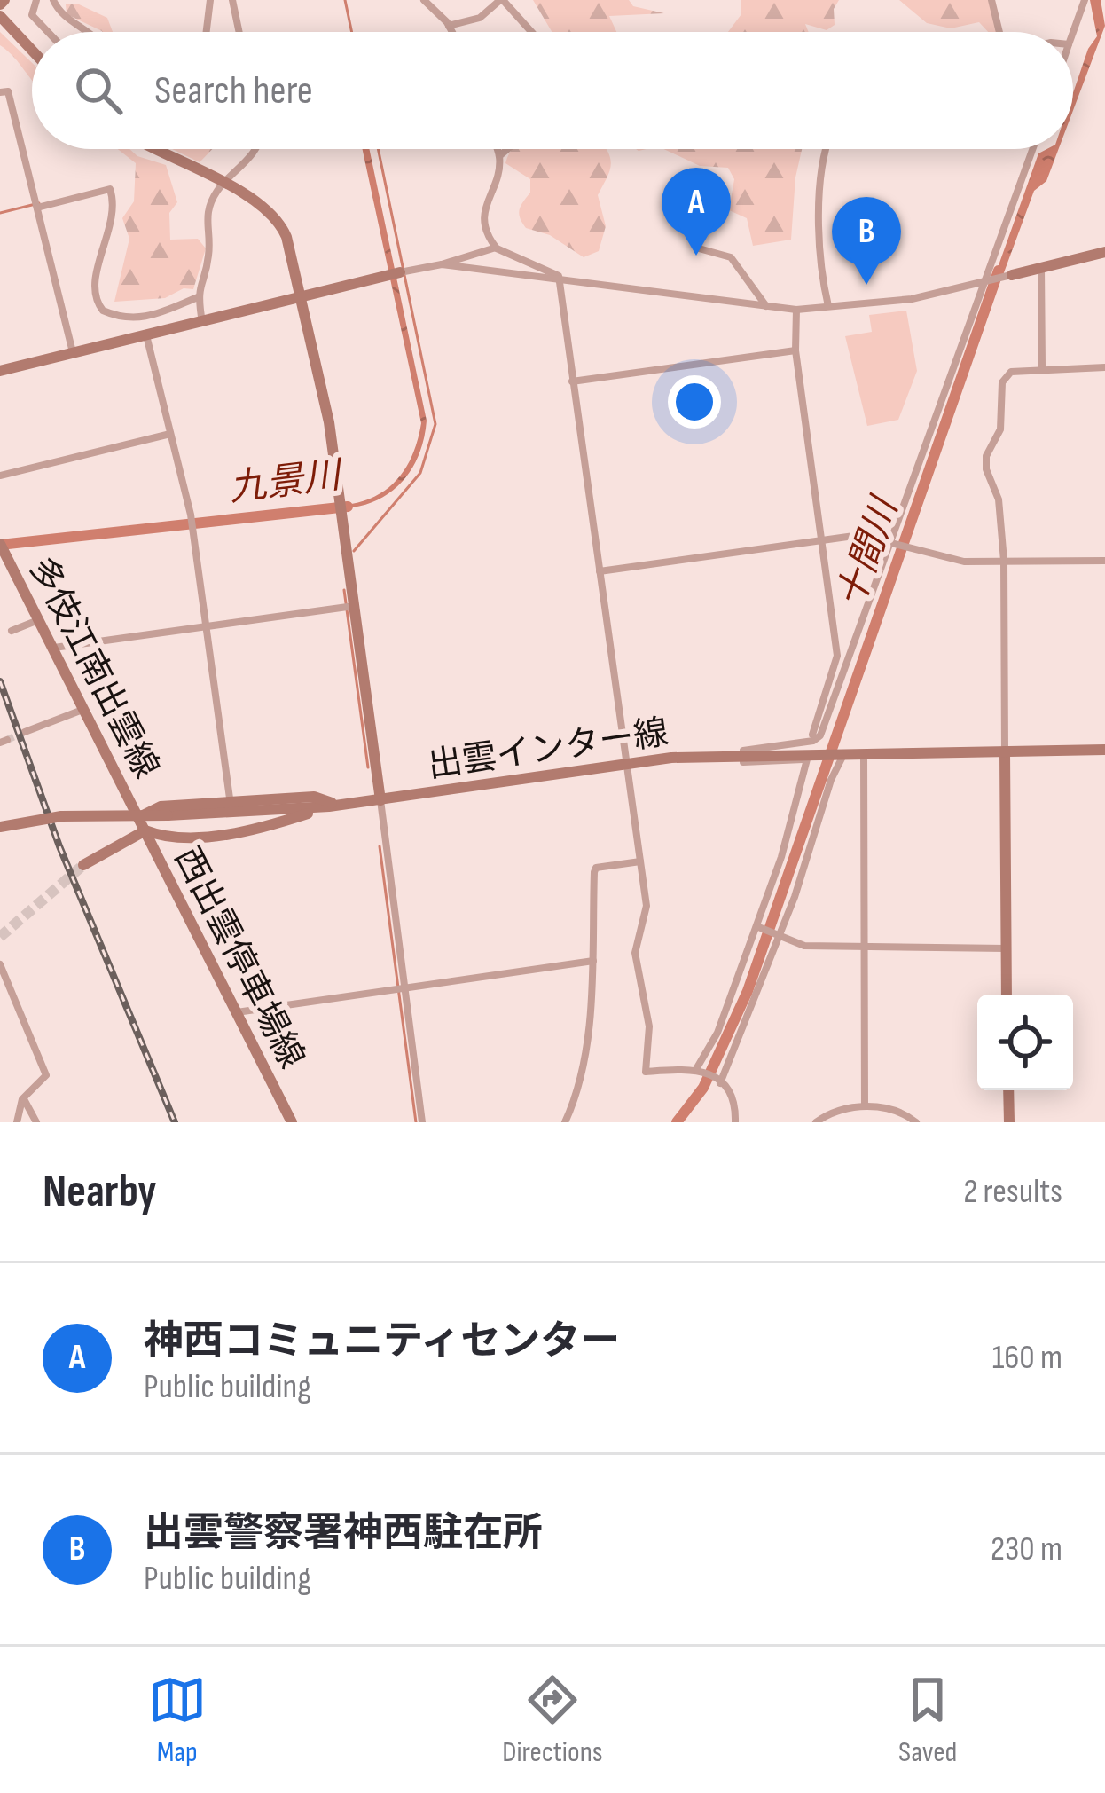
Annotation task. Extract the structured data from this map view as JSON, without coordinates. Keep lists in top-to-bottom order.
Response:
{
  "streets": {
    "main road": ["多伎江南出雲線", "出雲インター線", "西出雲停車場線"]
  },
  "crossings": [
    ["多伎江南出雲線", "西出雲停車場線"]
  ],
  "water": ["九景川", "十間川"],
  "page": {
    "search": "Search here",
    "pins": ["A", "B"],
    "heading": ["Nearby", "2 results"],
    "list": [
      {
        "mark": "A",
        "name": "神西コミュニティセンター",
        "note": "Public building",
        "value": "160 m"
      },
      {
        "mark": "B",
        "name": "出雲警察署神西駐在所",
        "note": "Public building",
        "value": "230 m"
      }
    ],
    "nav": ["Map", "Directions", "Saved"]
  }
}
